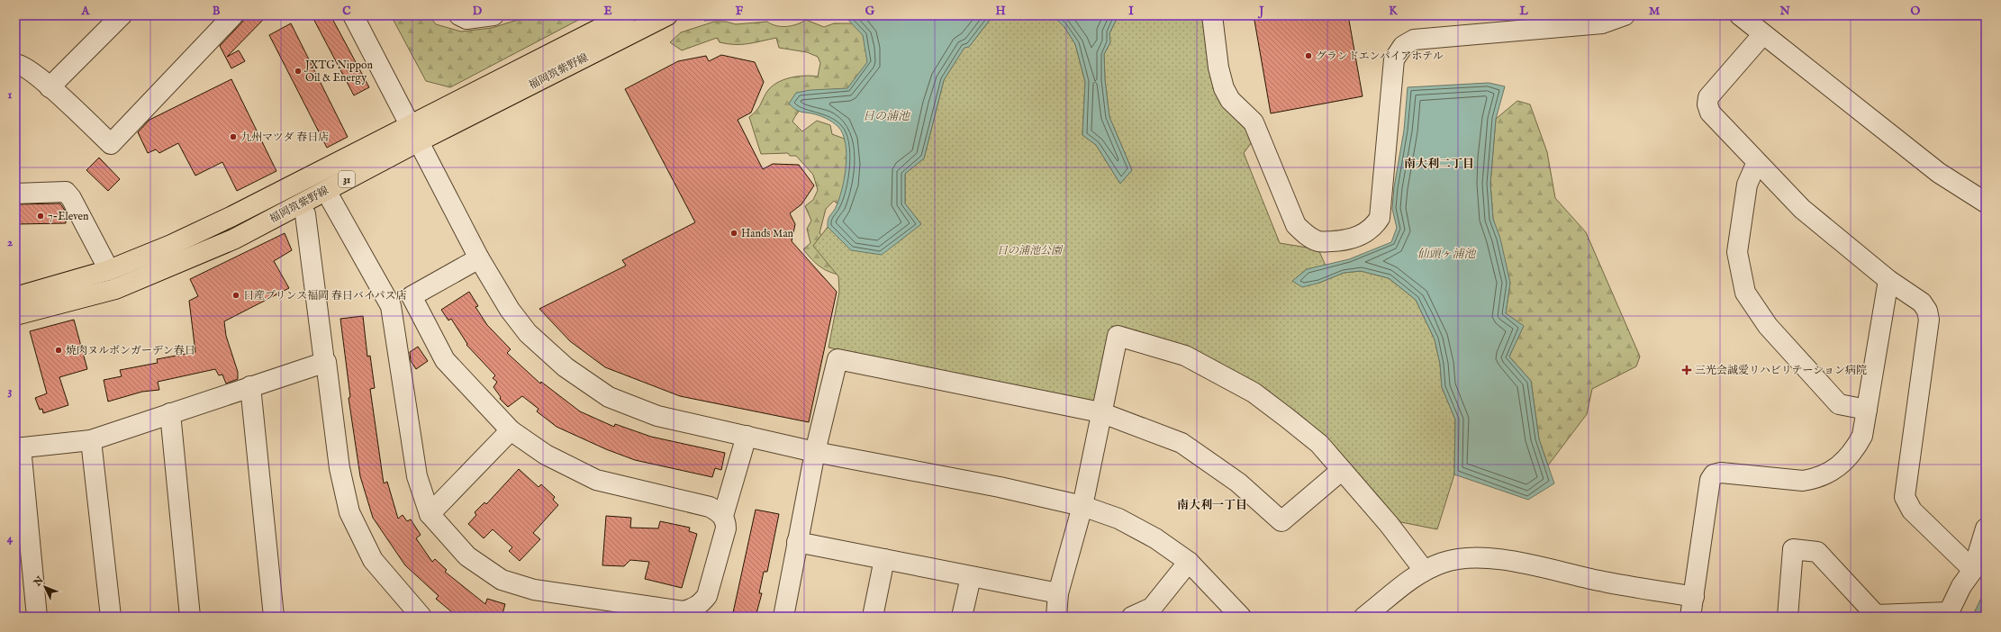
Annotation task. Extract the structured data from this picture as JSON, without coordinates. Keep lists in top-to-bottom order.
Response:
{
  "streets": {
    "main road": ["福岡筑紫野線", "31"]
  },
  "districts": ["南大利二丁目", "南大利一丁目"],
  "water": ["日の浦池", "仙頭ヶ浦池"],
  "parks": ["日の浦池公園"],
  "places": {
    "other": [
      "グランドエンパイアホテル",
      "JXTG Nippon Oil & Energy",
      "九州マツダ 春日店",
      "7-Eleven",
      "Hands Man",
      "日産プリンス福岡 春日バイパス店",
      "焼肉ヌルボンガーデン春日"
    ],
    "health": ["三光会誠愛リハビリテーション病院"]
  },
  "north": "top left",
  "grid": {
    "columns": [
      "A",
      "B",
      "C",
      "D",
      "E",
      "F",
      "G",
      "H",
      "I",
      "J",
      "K",
      "L",
      "M",
      "N",
      "O"
    ],
    "rows": [
      "1",
      "2",
      "3",
      "4"
    ]
  }
}
